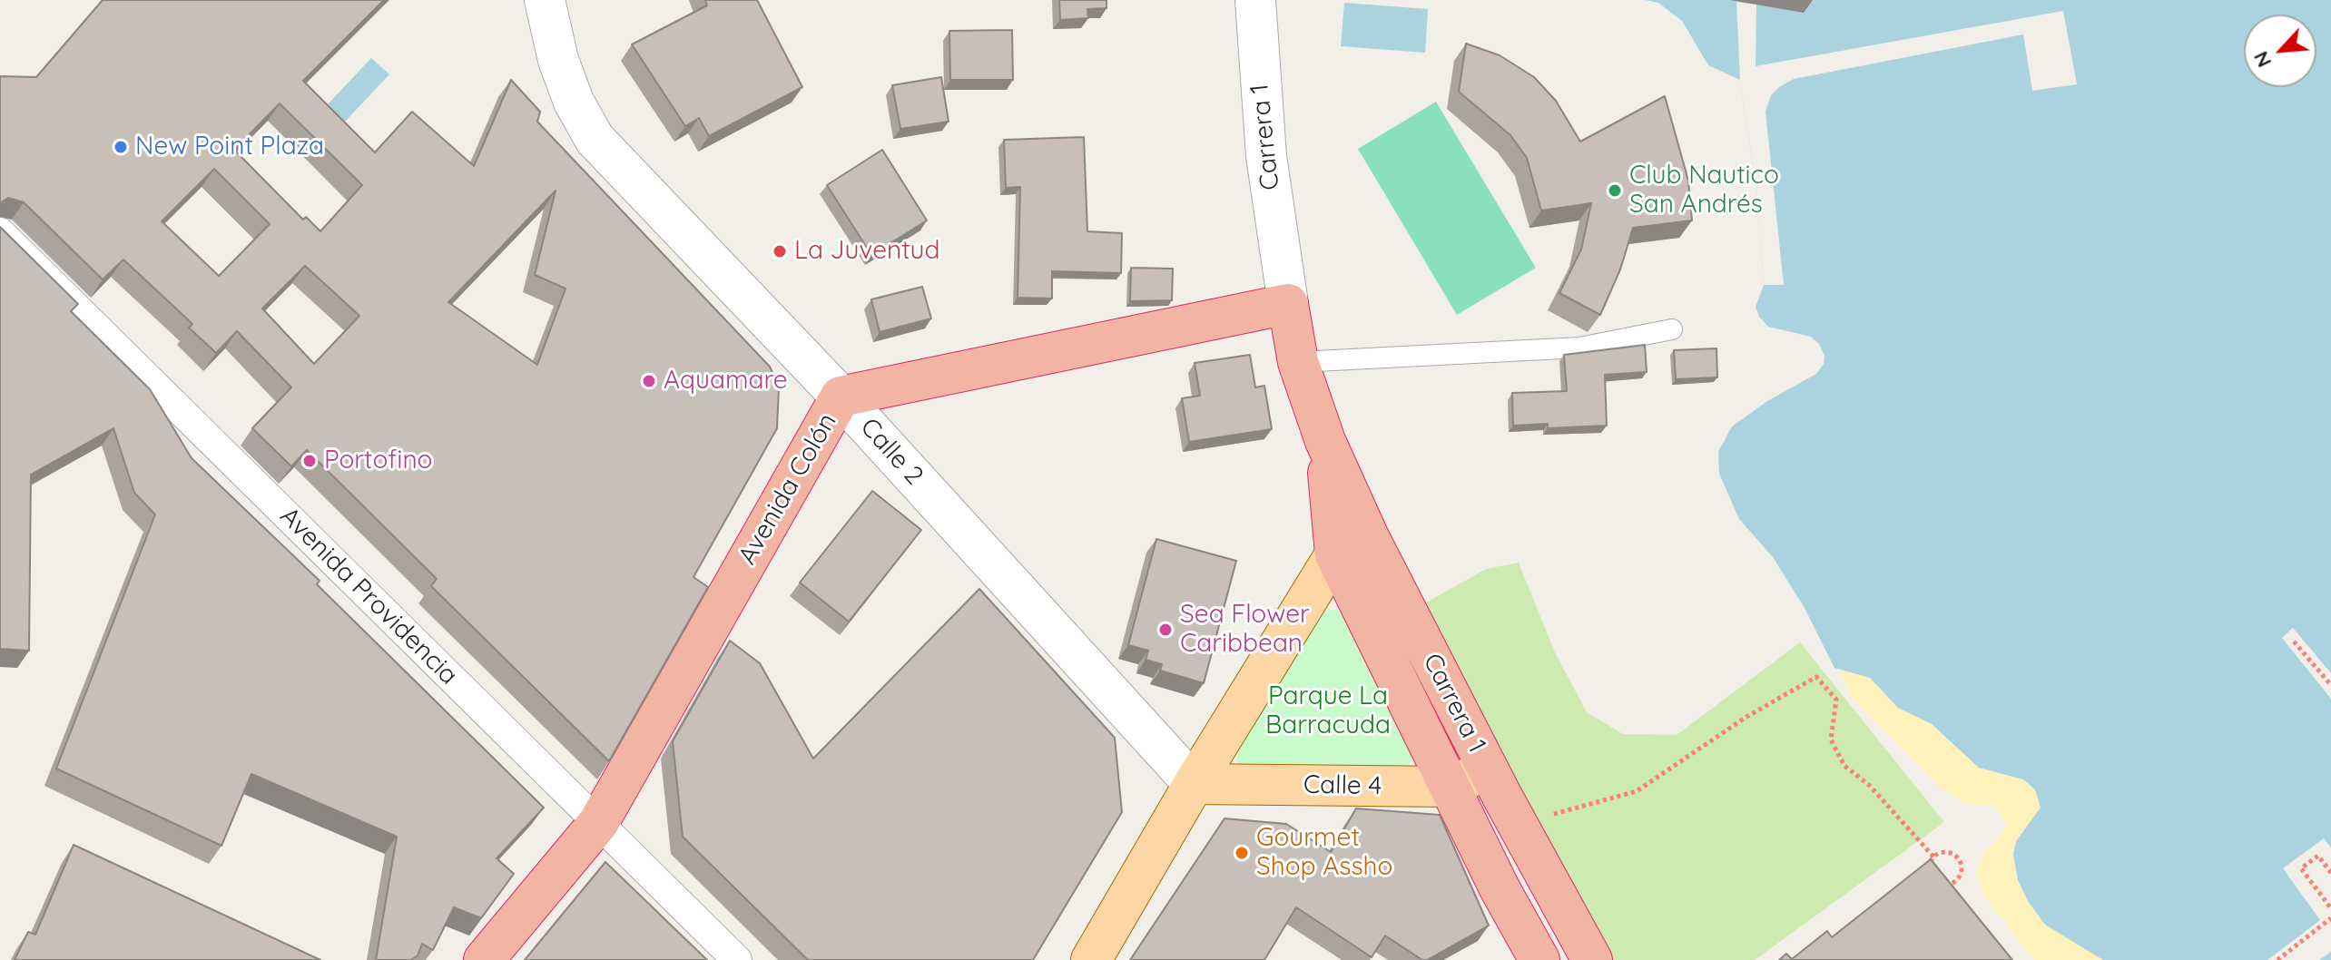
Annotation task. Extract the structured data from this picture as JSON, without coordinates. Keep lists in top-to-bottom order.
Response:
{
  "streets": {
    "highway": ["Carrera 1", "Avenida Colón"],
    "main road": ["Calle 4"],
    "street": ["Calle 2", "Avenida Providencia"]
  },
  "crossings": [
    ["Carrera 1", "Avenida Colón"],
    ["Carrera 1", "Calle 4"],
    ["Calle 2", "Avenida Colón"],
    ["Calle 2", "Calle 4"],
    ["Avenida Colón", "Avenida Providencia"]
  ],
  "parks": ["Parque La Barracuda"],
  "places": [
    "New Point Plaza",
    "Club Nautico San Andrés",
    "La Juventud",
    "Aquamare",
    "Portofino",
    "Sea Flower Caribbean",
    "Gourmet Shop Assho"
  ],
  "north": "bottom left"
}
